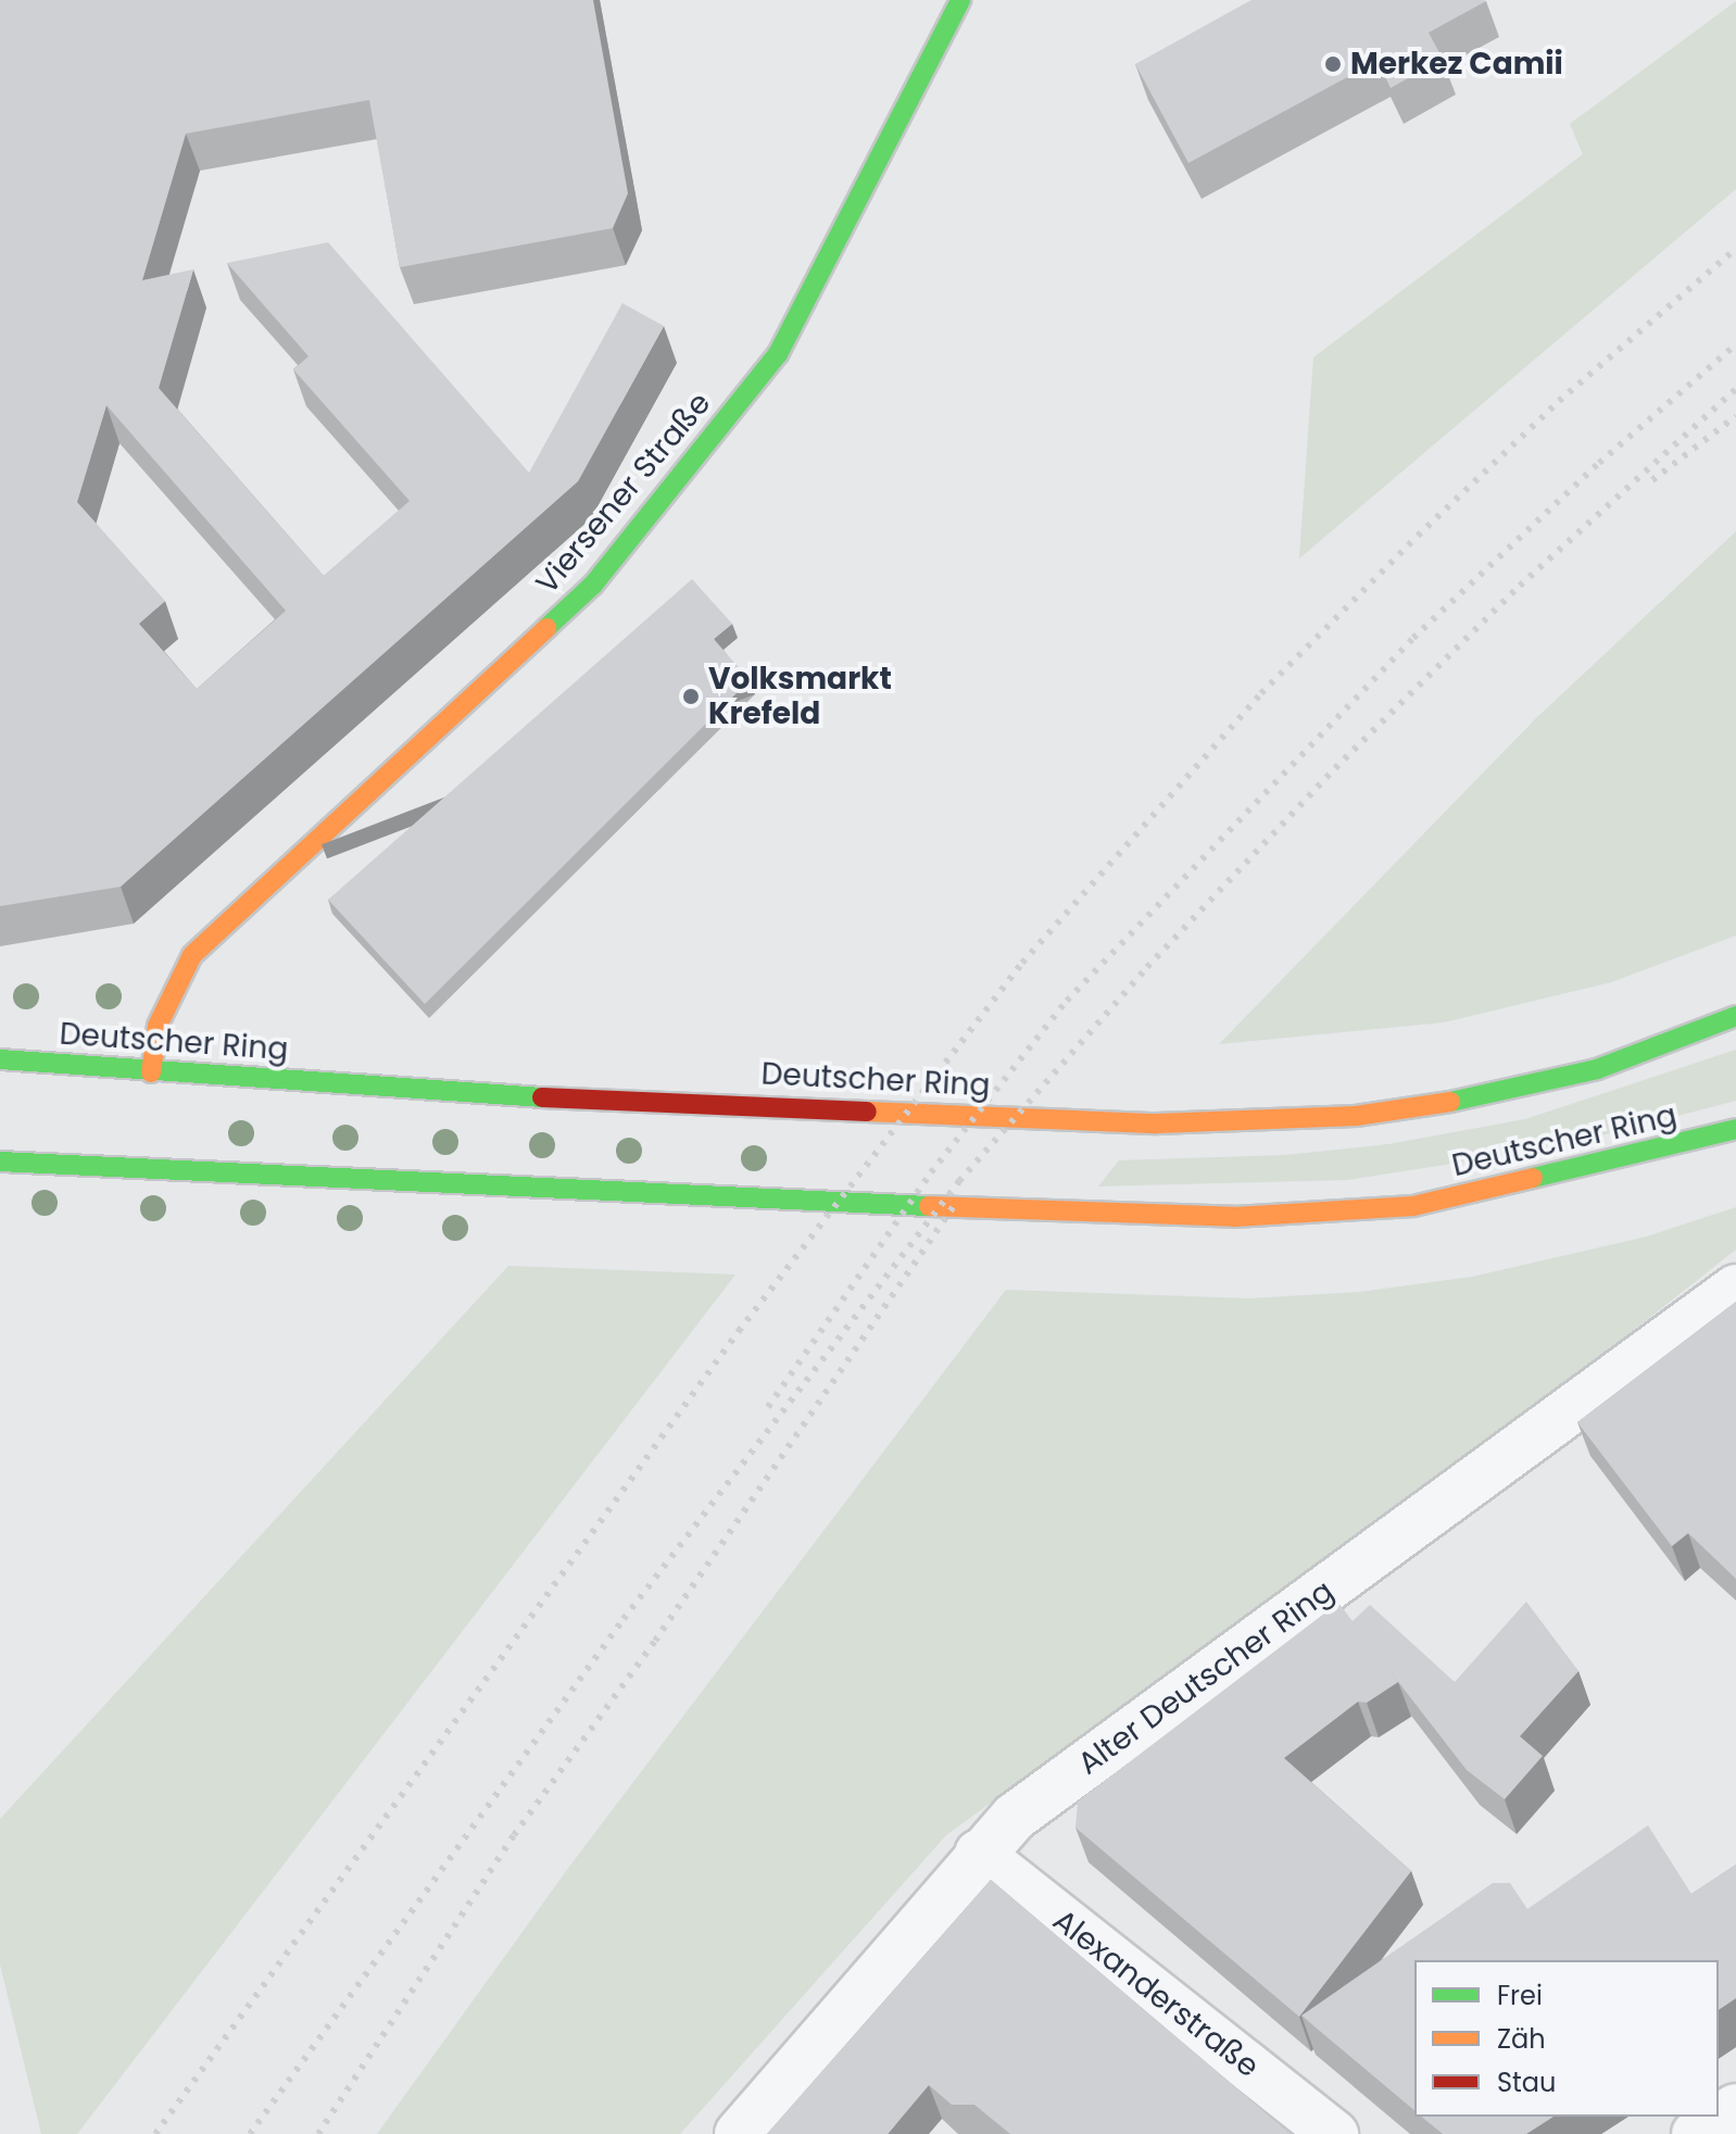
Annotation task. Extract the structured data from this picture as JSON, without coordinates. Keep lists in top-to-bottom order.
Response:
{
  "streets": {
    "main road": ["Viersener Straße", "Deutscher Ring"],
    "street": ["Alter Deutscher Ring", "Alexanderstraße"]
  },
  "crossings": [
    ["Viersener Straße", "Deutscher Ring"],
    ["Alter Deutscher Ring", "Alexanderstraße"]
  ],
  "places": ["Merkez Camii", "Volksmarkt Krefeld"],
  "legend": ["Frei", "Zäh", "Stau"]
}
